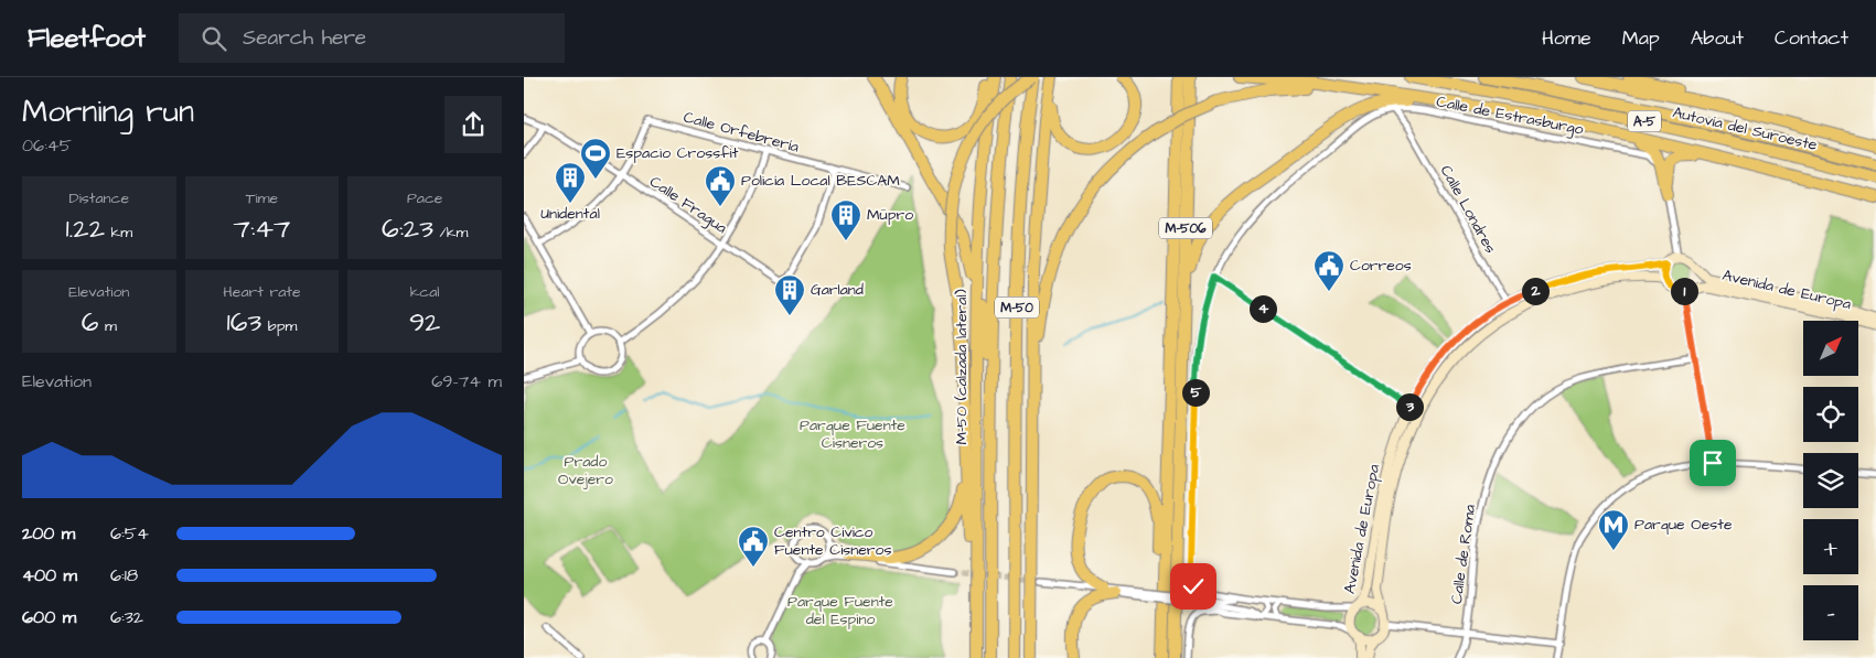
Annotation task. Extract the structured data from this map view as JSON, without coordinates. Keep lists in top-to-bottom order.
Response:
{
  "streets": {
    "highway": [
      "A-5",
      "Autovía del Suroeste",
      "M-506",
      "M-50",
      "M-50 (calzada lateral)"
    ],
    "street": [
      "Calle de Estrasburgo",
      "Calle Orfebrería",
      "Calle Fragua",
      "Calle Londres",
      "Avenida de Europa",
      "Calle de Roma"
    ]
  },
  "crossings": [
    ["Calle de Estrasburgo", "Calle Londres"],
    ["Calle Orfebrería", "Calle Fragua"],
    ["Calle Londres", "Avenida de Europa"],
    ["M-50", "M-50 (calzada lateral)"]
  ],
  "parks": ["Parque Fuente Cisneros", "Prado Ovejero", "Parque Fuente del Espino"],
  "places": {
    "sports": ["Espacio Crossfit"],
    "building": ["Unidental", "Müpro", "Garland"],
    "public building": ["Policía Local BESCAM", "Correos", "Centro Cívico Fuente Cisneros"],
    "metro station": ["Parque Oeste"]
  },
  "north": "top right",
  "page": {
    "header": "Fleetfoot",
    "search": "Search here",
    "nav": [
      "Home",
      "Map",
      "About",
      "Contact"
    ],
    "heading": ["Morning run", "06:45"],
    "stats": [
      ["Distance", "1.22 km"],
      ["Time", "7:47"],
      ["Pace", "6:23 /km"],
      ["Elevation", "6 m"],
      ["Heart rate", "163 bpm"],
      ["kcal", "92"]
    ],
    "pins": [
      "1",
      "2",
      "4",
      "5",
      "3"
    ],
    "map_buttons": ["+", "−"],
    "chart": ["Elevation", "69–74 m"],
    "list": [
      {
        "name": "200 m",
        "note": "6:54"
      },
      {
        "name": "400 m",
        "note": "6:18"
      },
      {
        "name": "600 m",
        "note": "6:32"
      }
    ]
  }
}
